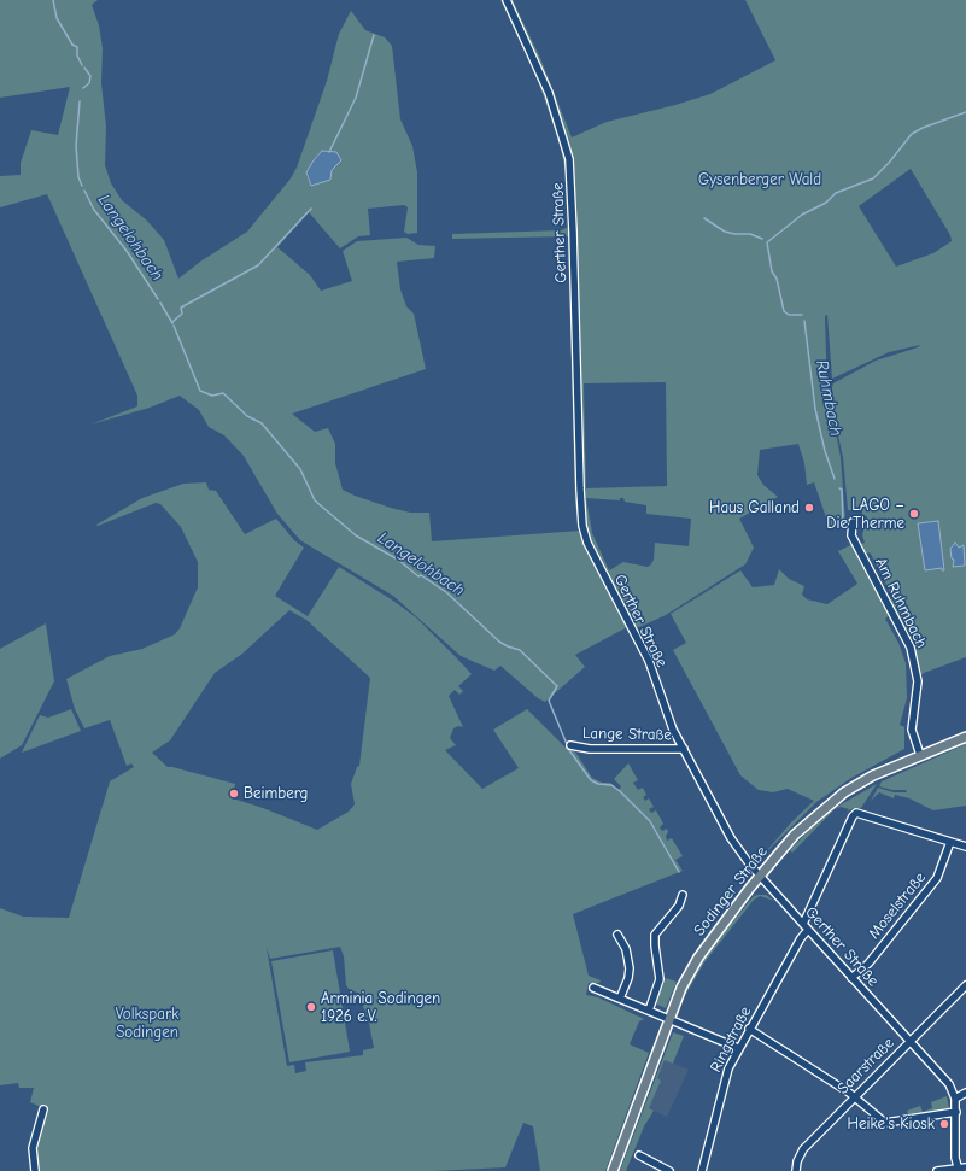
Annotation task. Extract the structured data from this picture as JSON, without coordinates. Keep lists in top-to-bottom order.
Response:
{
  "streets": {
    "main road": ["Sodinger Straße"],
    "street": [
      "Gerther Straße",
      "Am Ruhmbach",
      "Lange Straße",
      "Moselstraße",
      "Ringstraße",
      "Saarstraße"
    ]
  },
  "crossings": [
    ["Gerther Straße", "Lange Straße"],
    ["Gerther Straße", "Sodinger Straße"],
    ["Gerther Straße", "Moselstraße"],
    ["Gerther Straße", "Ringstraße"],
    ["Gerther Straße", "Saarstraße"],
    ["Am Ruhmbach", "Sodinger Straße"],
    ["Moselstraße", "Ringstraße"]
  ],
  "water": ["Langelohbach", "Ruhmbach"],
  "parks": ["Gysenberger Wald", "Volkspark Sodingen"],
  "places": [
    "Haus Galland",
    "LAGO – Die Therme",
    "Beimberg",
    "Arminia Sodingen 1926 e.V.",
    "Heike's Kiosk"
  ]
}
